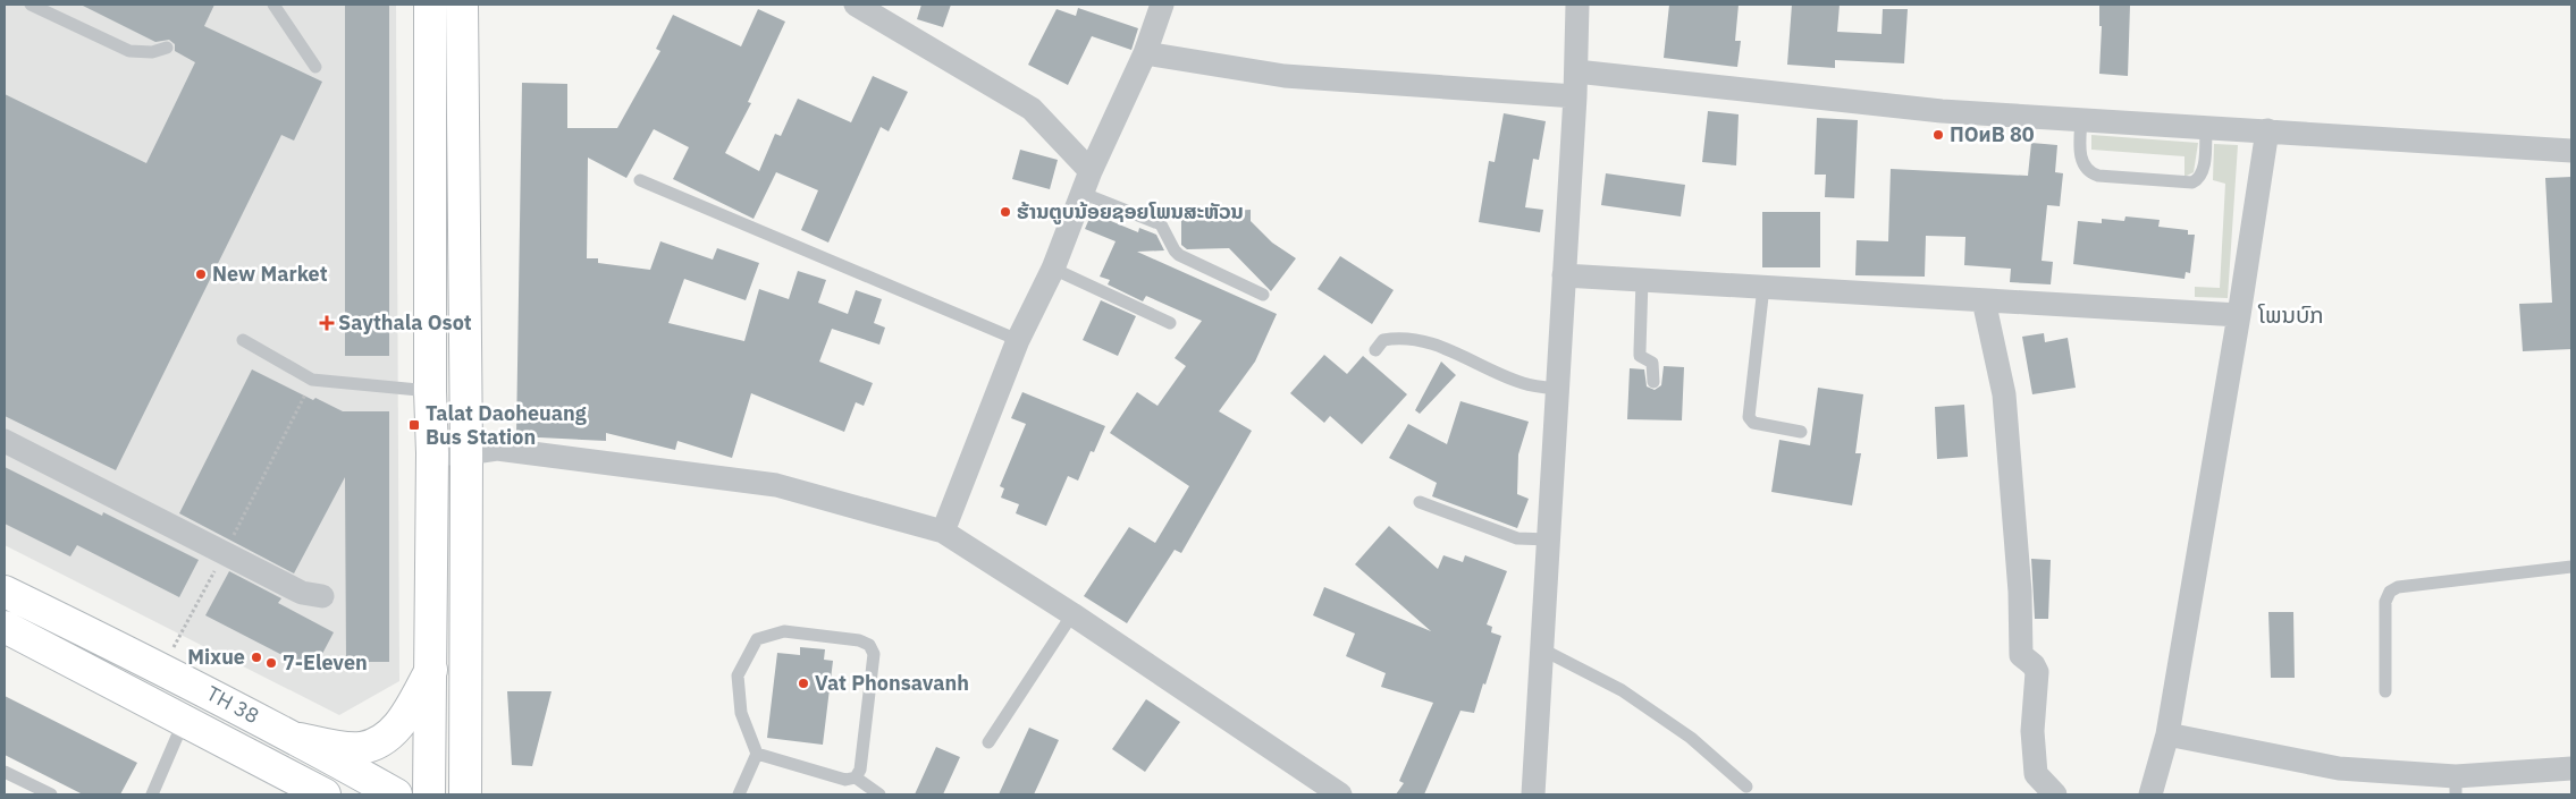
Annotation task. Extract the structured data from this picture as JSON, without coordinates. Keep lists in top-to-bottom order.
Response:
{
  "streets": {
    "main road": ["TH 38"]
  },
  "districts": ["ໂພນບົກ"],
  "places": {
    "other": [
      "ПОиВ 80",
      "ຮ້ານຕູບນ້ອຍຊອຍໂພນສະຫັວນ",
      "New Market",
      "Mixue",
      "7-Eleven",
      "Vat Phonsavanh"
    ],
    "health": ["Saythala Osot"],
    "transit": ["Talat Daoheuang Bus Station"]
  }
}
